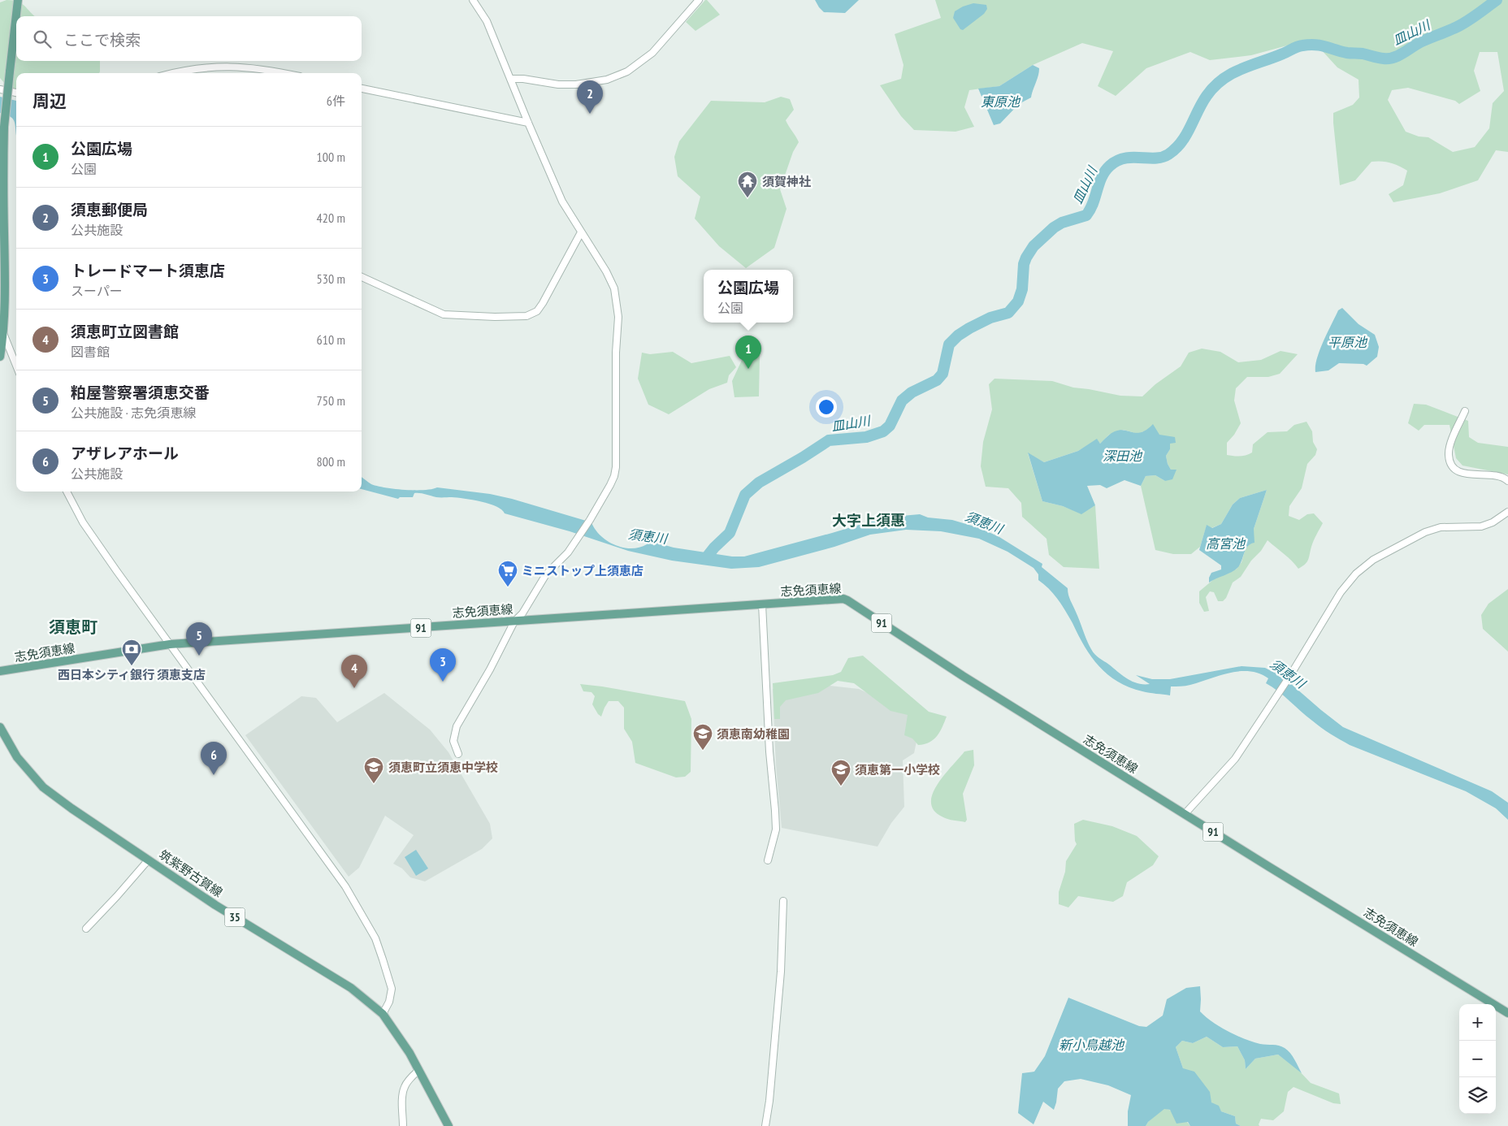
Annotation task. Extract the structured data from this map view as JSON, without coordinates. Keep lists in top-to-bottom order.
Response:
{
  "streets": {
    "main road": [
      "志免須恵線",
      "91",
      "筑紫野古賀線",
      "35"
    ]
  },
  "districts": ["大字上須惠", "須恵町"],
  "water": [
    "皿山川",
    "東原池",
    "平原池",
    "深田池",
    "須恵川",
    "高宮池",
    "新小鳥越池"
  ],
  "places": {
    "temple": ["須賀神社"],
    "supermarket": ["ミニストップ上須恵店"],
    "bank": ["西日本シティ銀行 須恵支店"],
    "school or university": ["須恵南幼稚園", "須恵町立須恵中学校", "須恵第一小学校"]
  },
  "page": {
    "search": "ここで検索",
    "heading": ["周辺", "6件"],
    "pins": [
      "2",
      "1",
      "5",
      "3",
      "4",
      "6"
    ],
    "list": [
      {
        "mark": "1",
        "name": "公園広場",
        "note": "公園",
        "value": "100 m"
      },
      {
        "mark": "2",
        "name": "須恵郵便局",
        "note": "公共施設",
        "value": "420 m"
      },
      {
        "mark": "3",
        "name": "トレードマート須恵店",
        "note": "スーパー",
        "value": "530 m"
      },
      {
        "mark": "4",
        "name": "須恵町立図書館",
        "note": "図書館",
        "value": "610 m"
      },
      {
        "mark": "5",
        "name": "粕屋警察署須恵交番",
        "note": "公共施設 · 志免須恵線",
        "value": "750 m"
      },
      {
        "mark": "6",
        "name": "アザレアホール",
        "note": "公共施設",
        "value": "800 m"
      }
    ],
    "popup": ["公園広場", "公園"],
    "map_buttons": ["+", "−"]
  }
}
